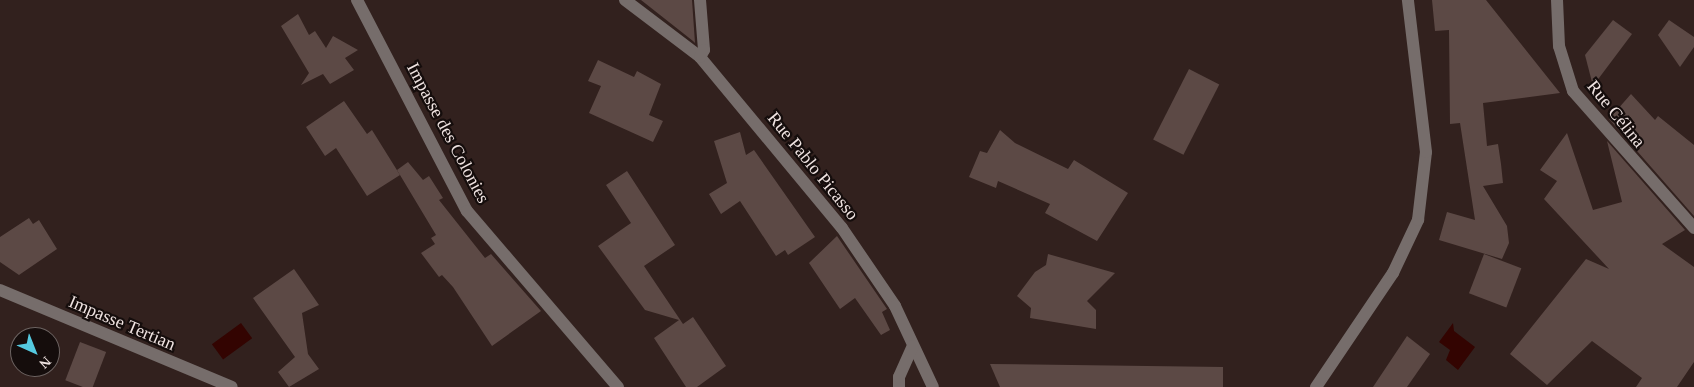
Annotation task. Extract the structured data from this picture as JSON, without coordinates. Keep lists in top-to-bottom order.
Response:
{
  "streets": {
    "street": [
      "Rue Célina",
      "Impasse des Colonies",
      "Rue Pablo Picasso",
      "Impasse Tertian"
    ]
  },
  "north": "bottom right"
}
